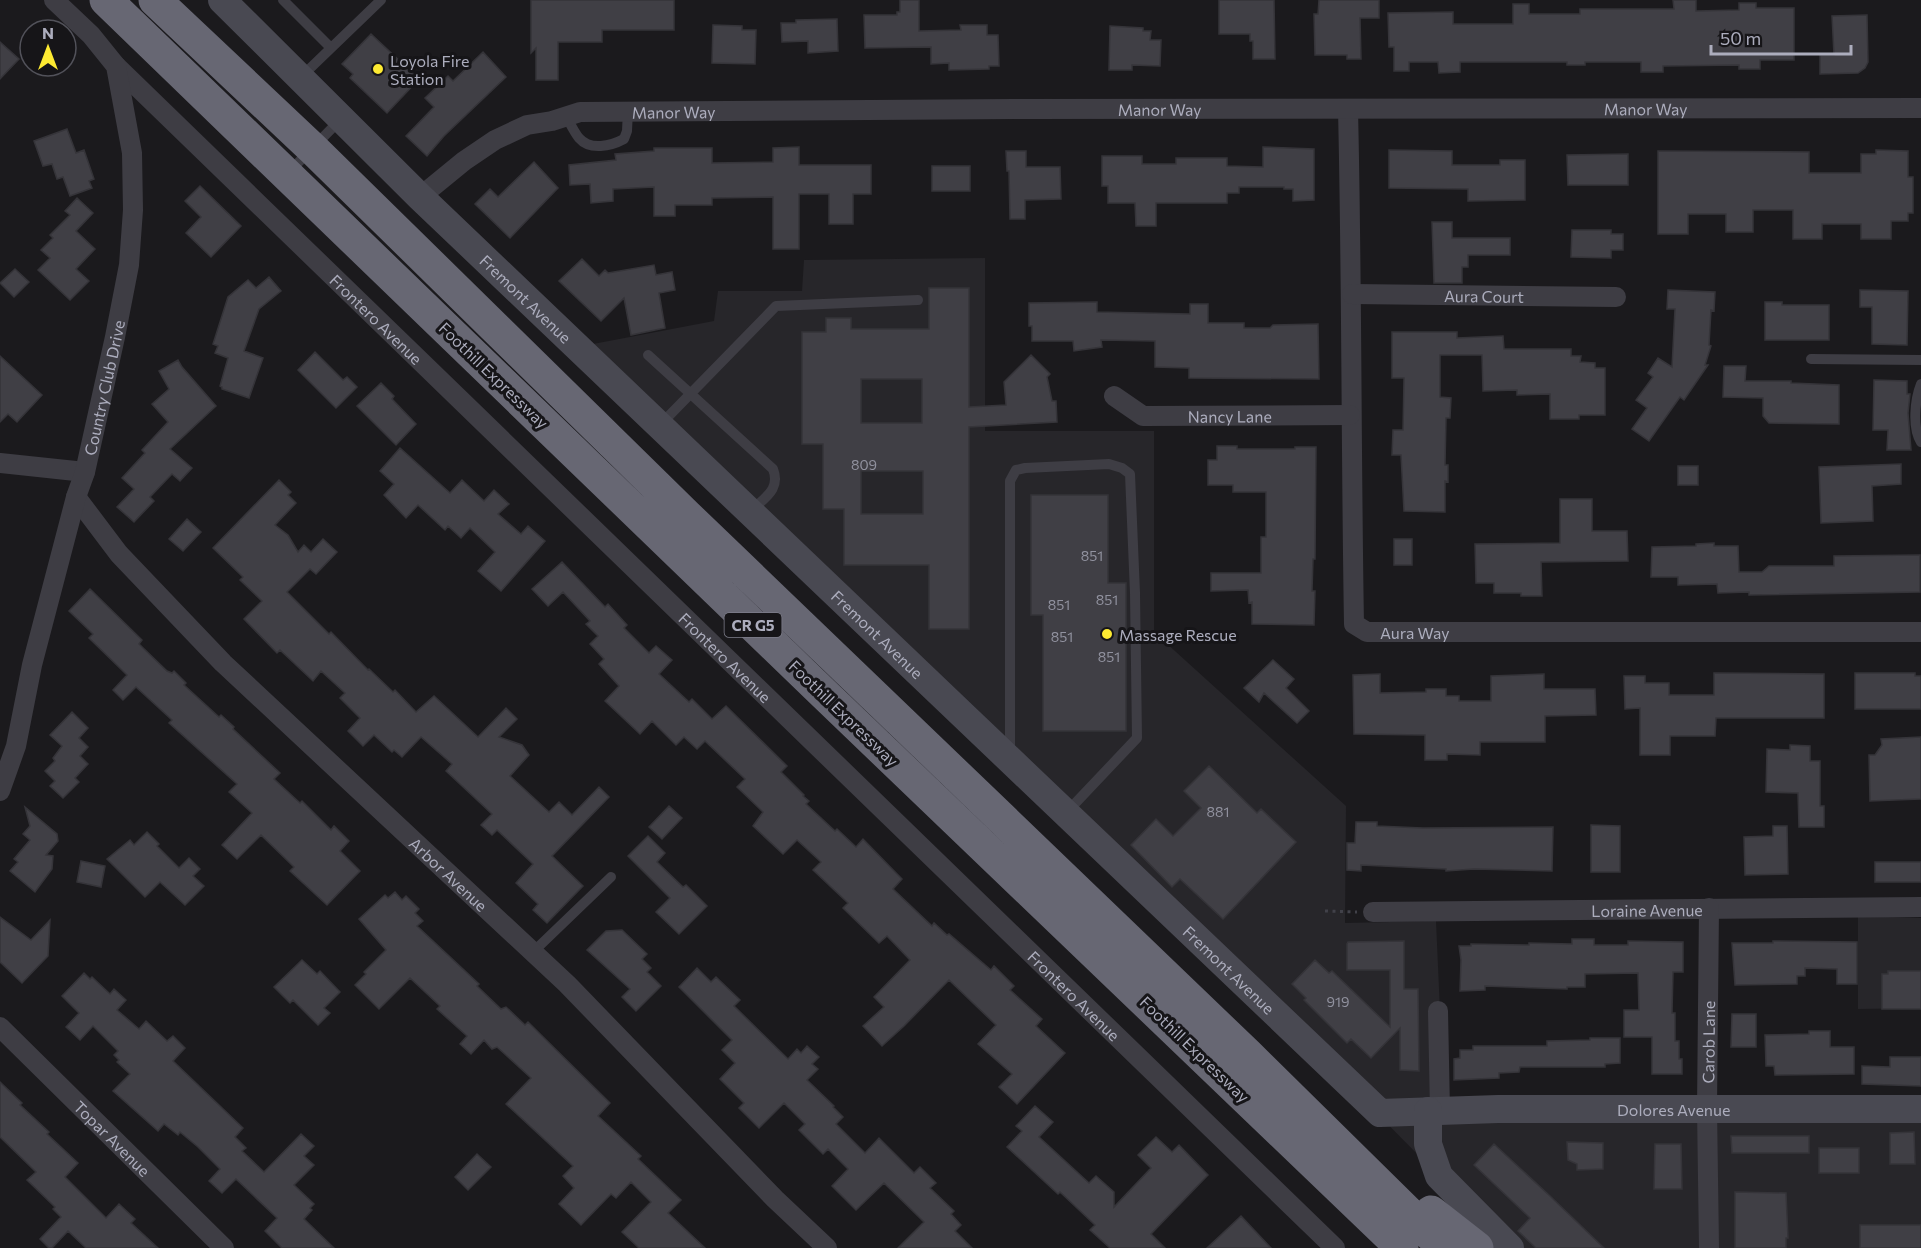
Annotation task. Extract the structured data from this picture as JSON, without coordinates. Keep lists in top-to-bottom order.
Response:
{
  "streets": {
    "highway": ["Foothill Expressway", "CR G5"],
    "street": [
      "Manor Way",
      "Aura Court",
      "Fremont Avenue",
      "Frontero Avenue",
      "Country Club Drive",
      "Nancy Lane",
      "Aura Way",
      "Arbor Avenue",
      "Loraine Avenue",
      "Carob Lane",
      "Dolores Avenue",
      "Topar Avenue"
    ]
  },
  "crossings": [
    ["Manor Way", "Fremont Avenue"],
    ["Manor Way", "Aura Way"],
    ["Aura Court", "Aura Way"],
    ["Fremont Avenue", "Dolores Avenue"],
    ["Frontero Avenue", "Country Club Drive"],
    ["Country Club Drive", "Arbor Avenue"],
    ["Nancy Lane", "Aura Way"],
    ["Loraine Avenue", "Carob Lane"],
    ["Carob Lane", "Dolores Avenue"]
  ],
  "places": ["Loyola Fire Station", "Massage Rescue"],
  "house_numbers": [
    "809",
    "851",
    "851",
    "851",
    "851",
    "851",
    "881",
    "919"
  ],
  "scale_bar": "50 m",
  "north": "top"
}
